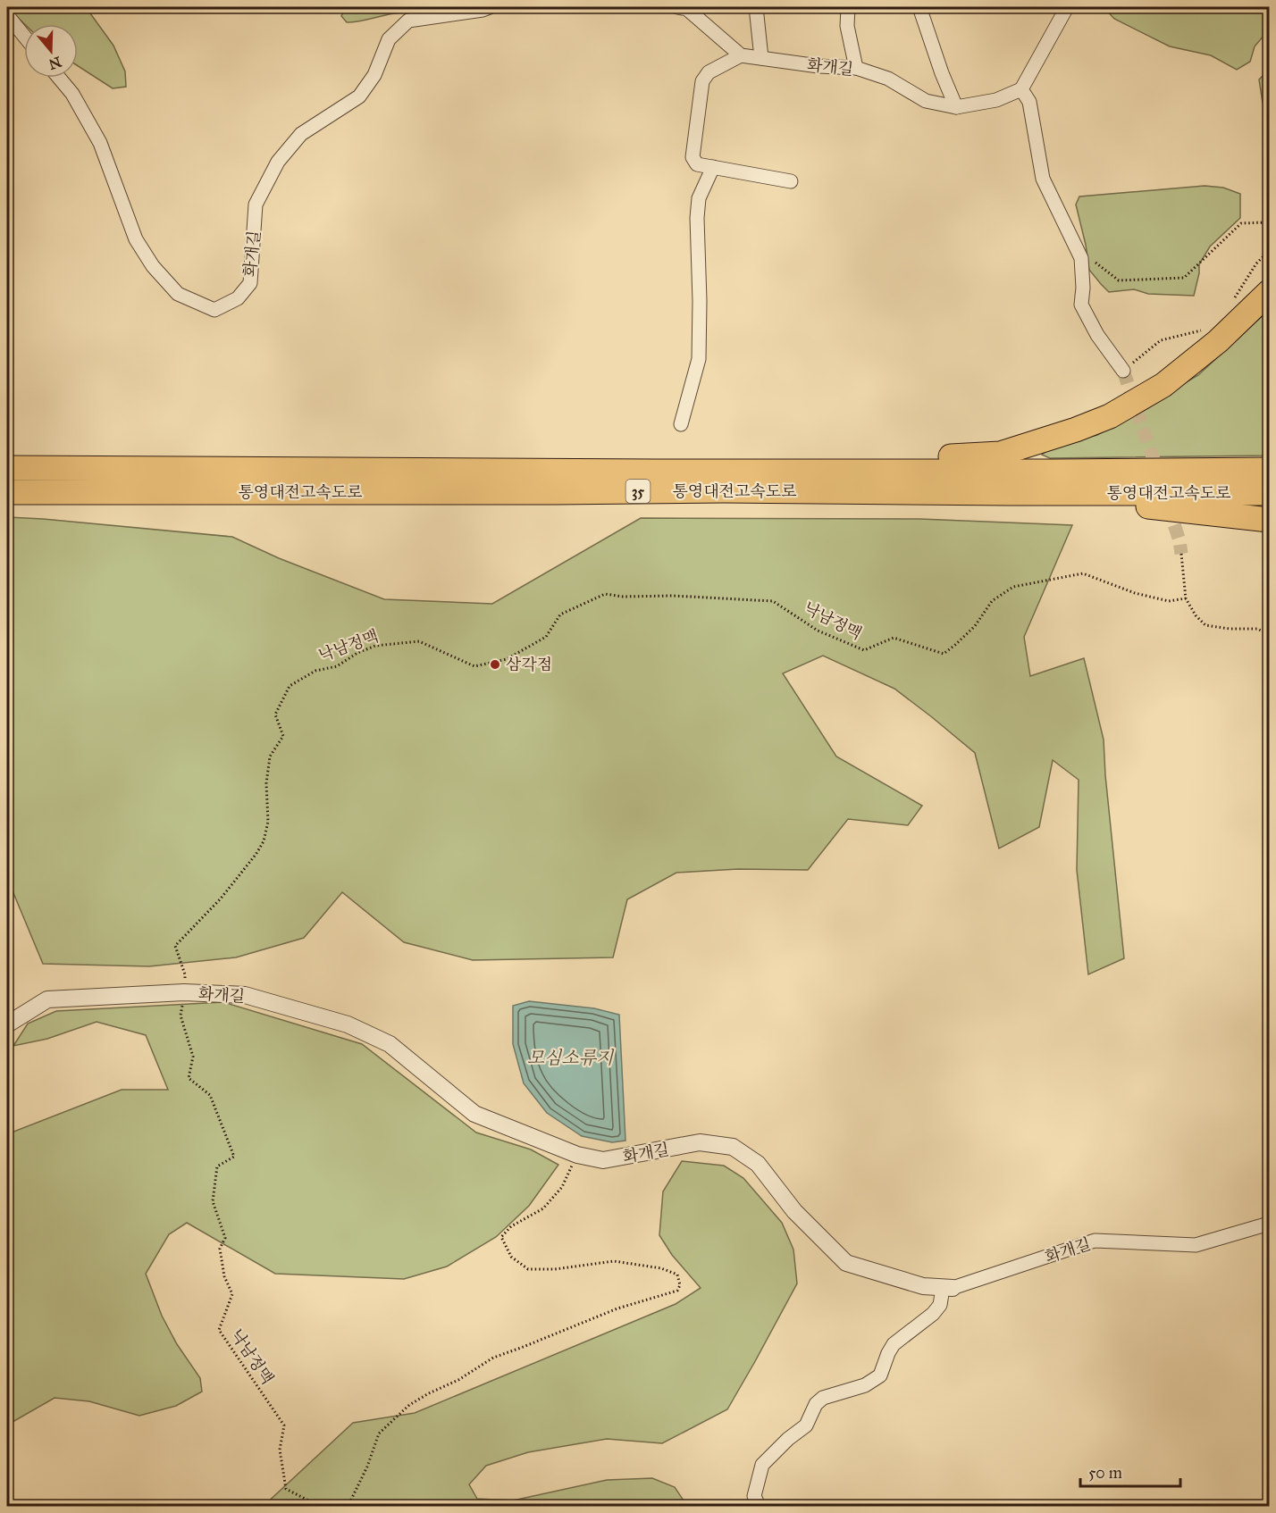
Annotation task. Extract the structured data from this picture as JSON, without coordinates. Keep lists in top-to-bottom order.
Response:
{
  "streets": {
    "highway": ["35", "통영대전고속도로"],
    "street": ["화개길"],
    "path": ["낙남정맥"]
  },
  "crossings": [
    ["화개길", "낙남정맥"]
  ],
  "water": ["모심소류지"],
  "places": ["삼각점"],
  "scale_bar": "50 m",
  "north": "bottom"
}
